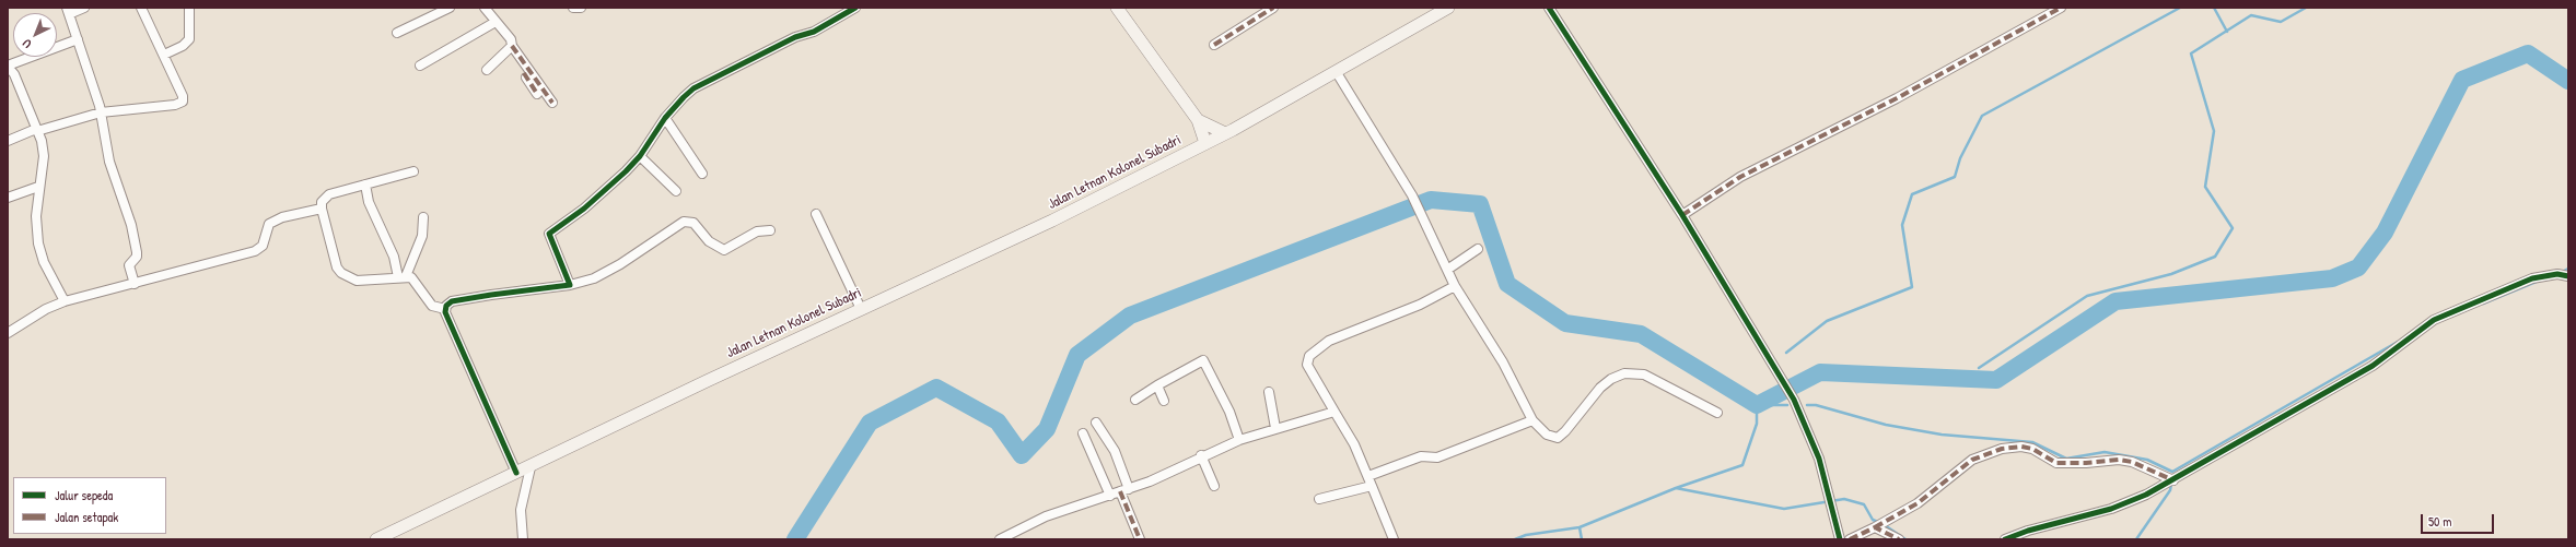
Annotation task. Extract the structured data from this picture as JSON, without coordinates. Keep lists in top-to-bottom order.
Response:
{
  "streets": {
    "main road": ["Jalan Letnan Kolonel Subadri"]
  },
  "legend": ["Jalur sepeda", "Jalan setapak"],
  "scale_bar": "50 m",
  "north": "bottom left"
}
